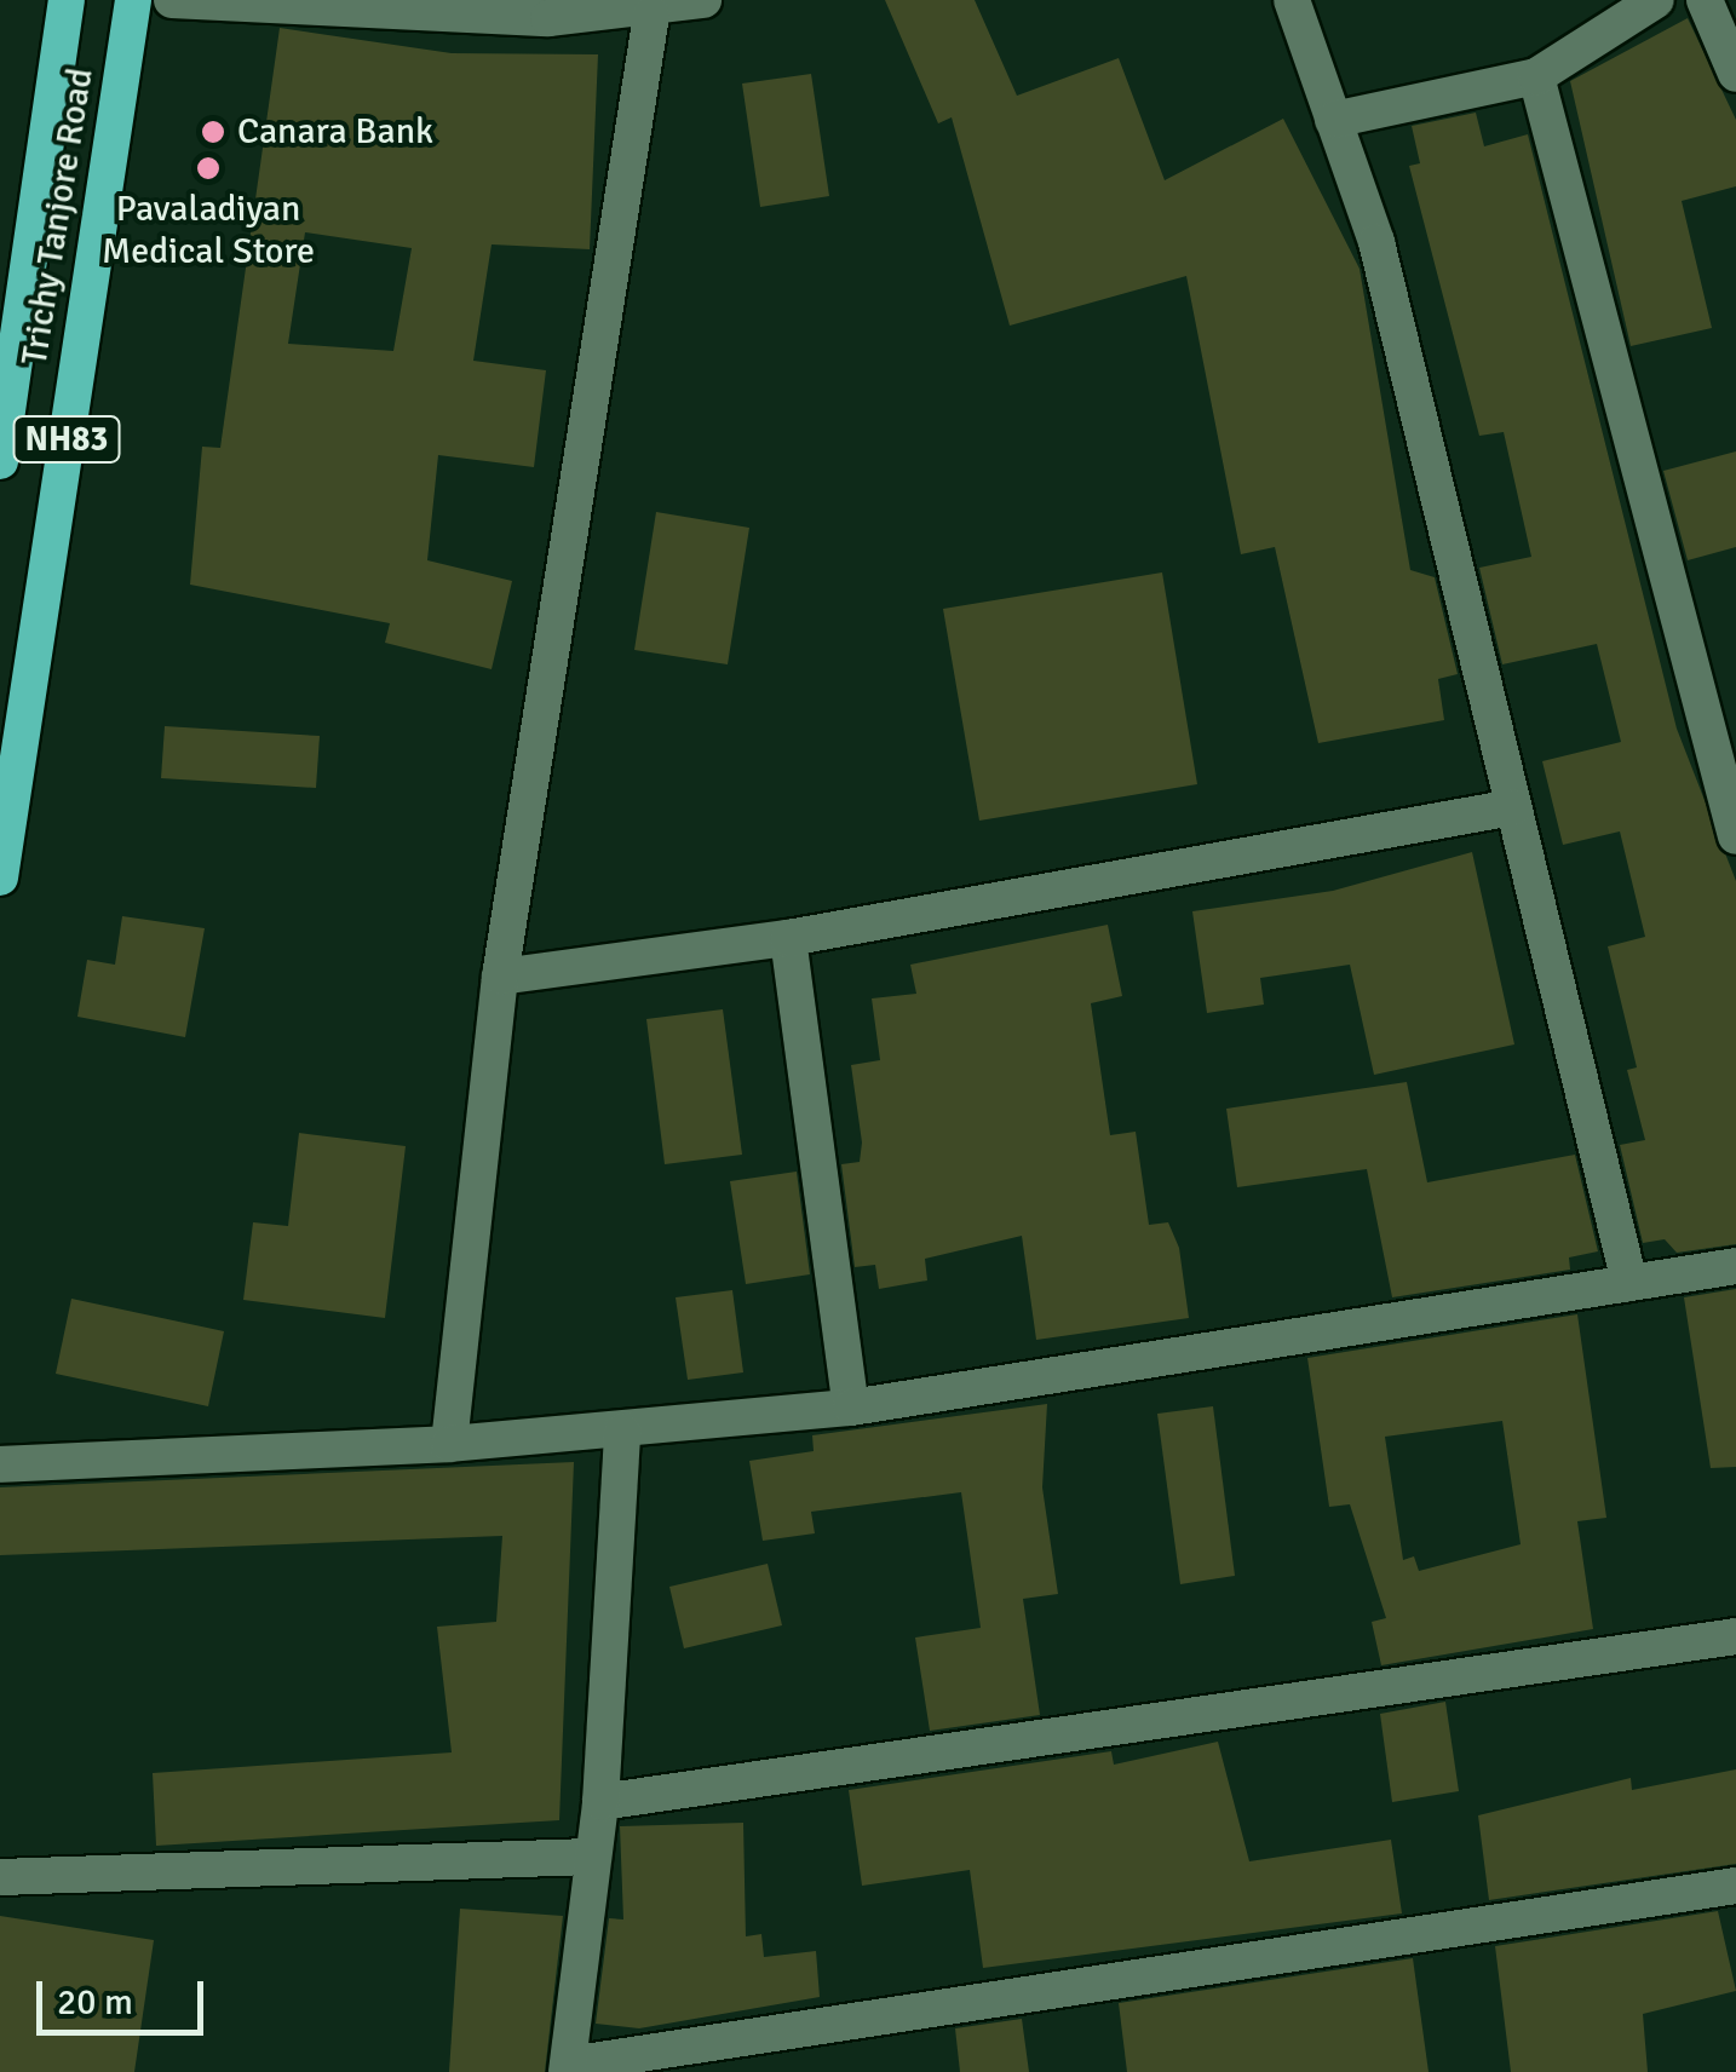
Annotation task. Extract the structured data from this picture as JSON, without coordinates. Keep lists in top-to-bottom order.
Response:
{
  "streets": {
    "highway": ["Trichy Tanjore Road", "NH83"]
  },
  "places": ["Canara Bank", "Pavaladiyan Medical Store"],
  "scale_bar": "20 m"
}
